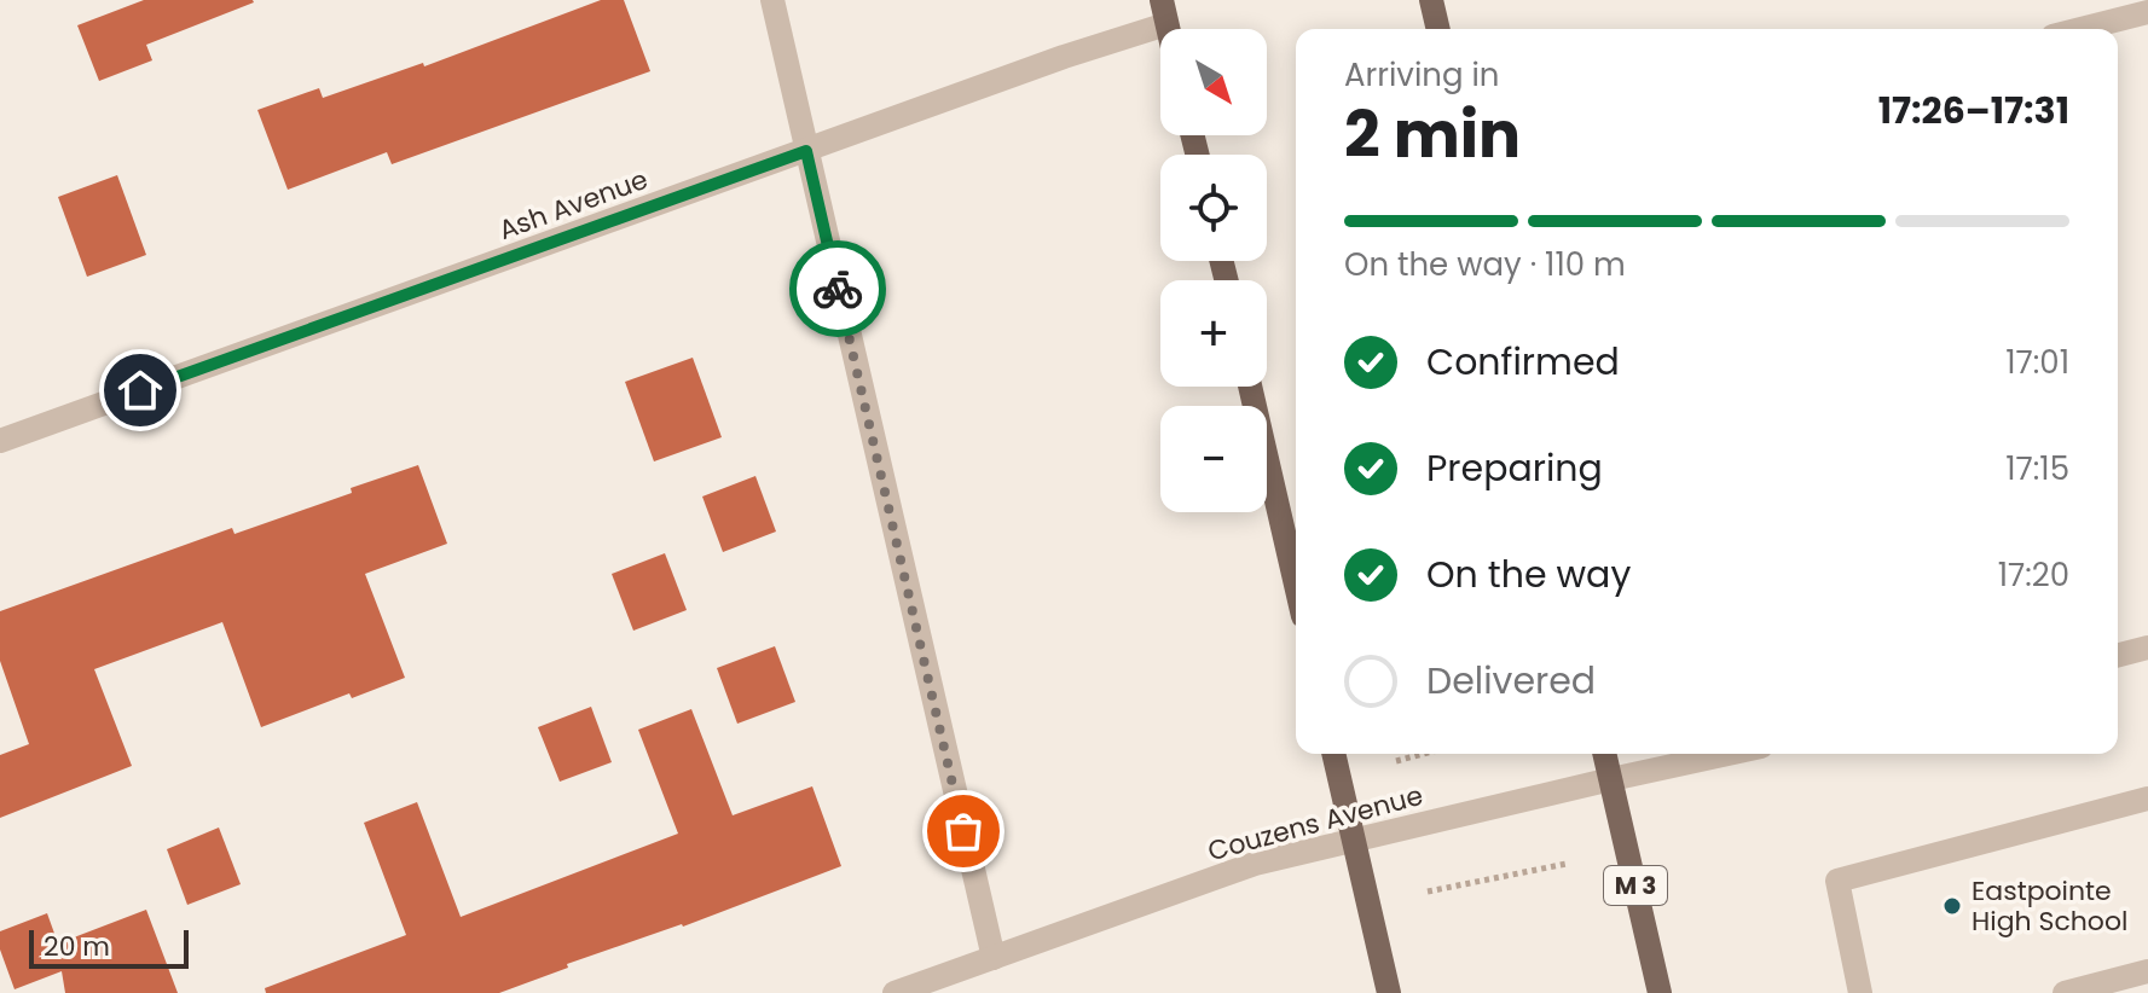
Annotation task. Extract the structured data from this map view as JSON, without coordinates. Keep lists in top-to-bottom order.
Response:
{
  "streets": {
    "main road": ["M 3"],
    "street": ["Ash Avenue", "Couzens Avenue"]
  },
  "crossings": [
    ["Couzens Avenue", "M 3"]
  ],
  "places": ["Eastpointe High School"],
  "scale_bar": "20 m",
  "north": "bottom right",
  "page": {
    "map_buttons": ["+", "−"],
    "heading": ["2 min", "Arriving in", "17:26–17:31"],
    "bar": "On the way · 110 m",
    "list": [
      ["Confirmed", "17:01"],
      ["Preparing", "17:15"],
      ["On the way", "17:20"],
      "Delivered"
    ],
    "scale": "20 m"
  }
}
